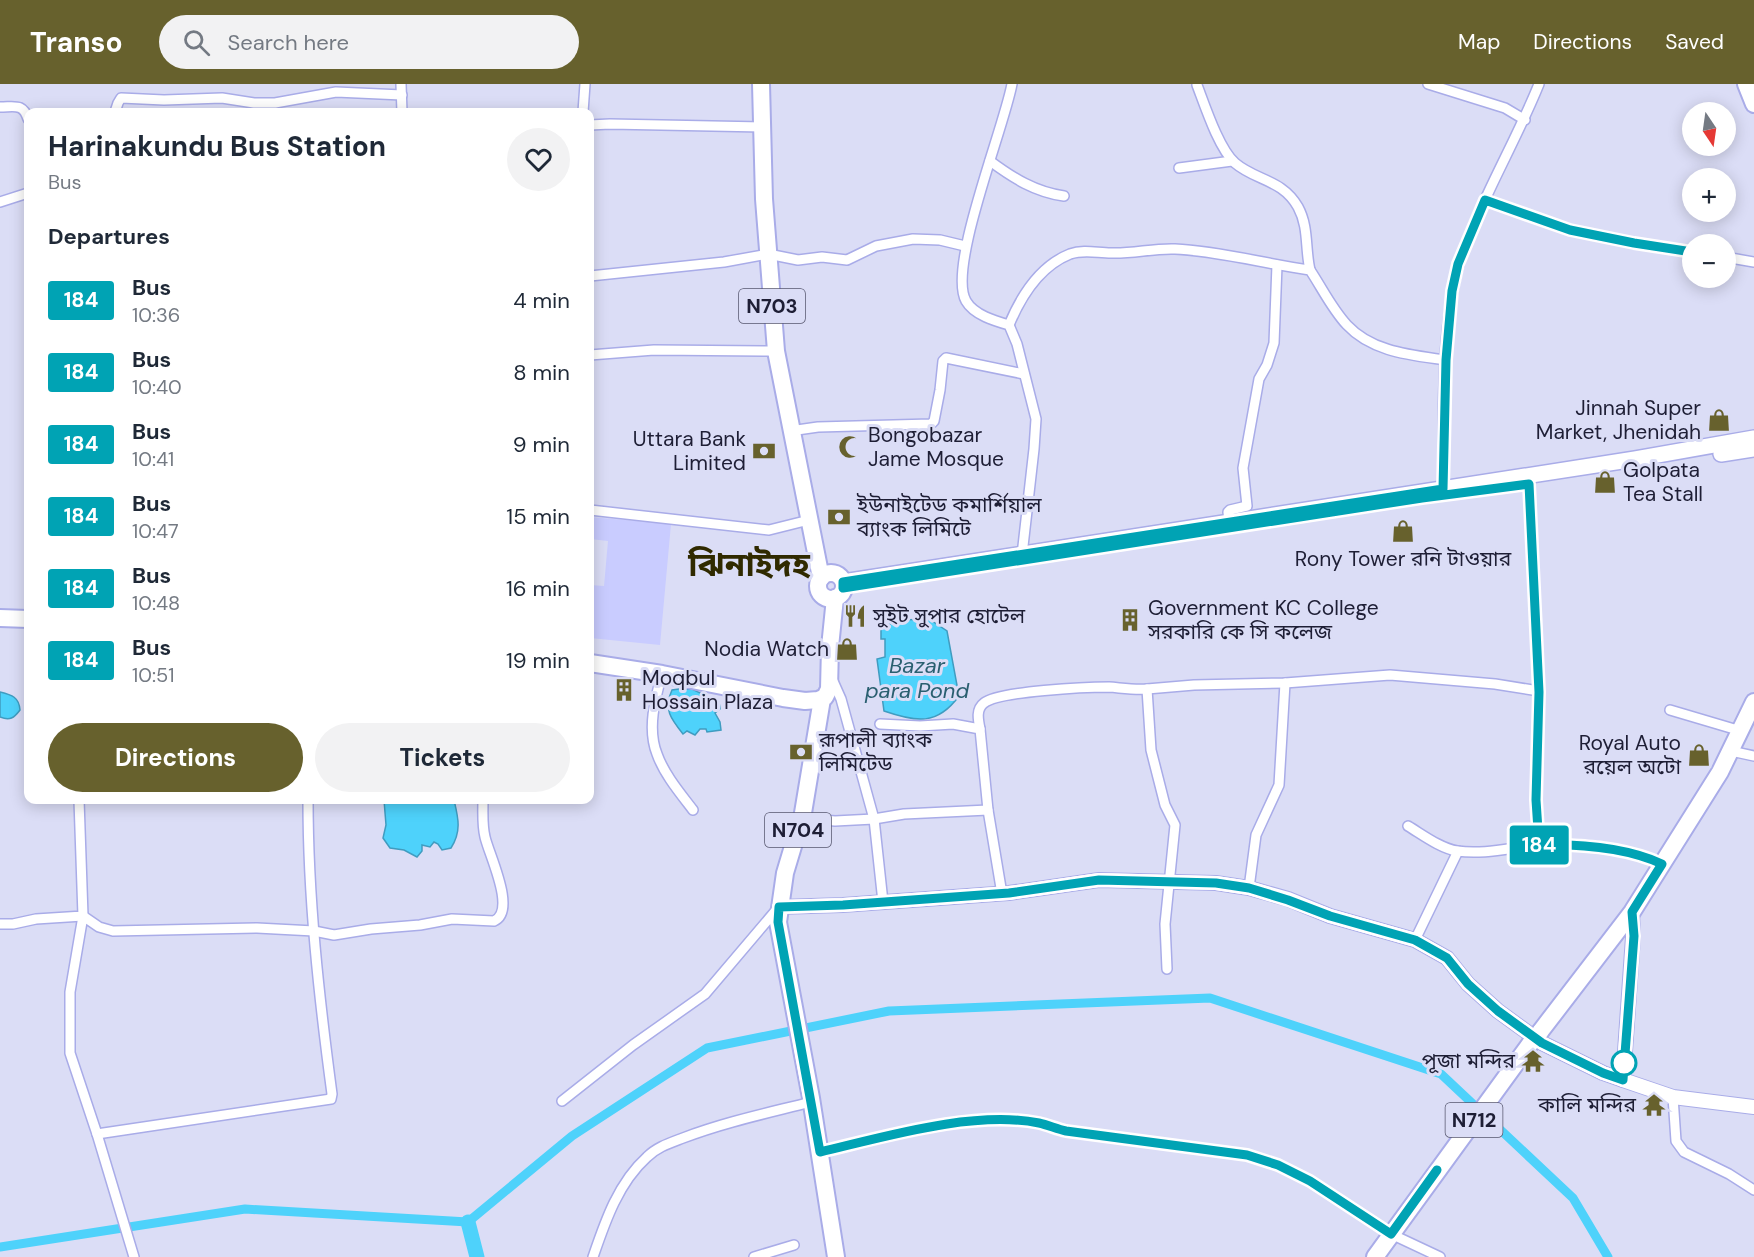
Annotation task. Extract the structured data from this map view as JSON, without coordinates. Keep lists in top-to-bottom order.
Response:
{
  "streets": {
    "highway": ["N703", "N704", "N712"]
  },
  "crossings": [
    ["N703", "N704"]
  ],
  "districts": ["ঝিনাইদহ"],
  "water": ["Bazar para Pond"],
  "places": {
    "shop": [
      "Jinnah Super Market, Jhenidah",
      "Golpata Tea Stall",
      "Rony Tower রনি টাওয়ার",
      "Nodia Watch",
      "Royal Auto রয়েল অটো"
    ],
    "mosque": ["Bongobazar Jame Mosque"],
    "bank": ["Uttara Bank Limited", "ইউনাইটেড কমার্শিয়াল ব্যাংক লিমিটে", "রূপালী ব্যাংক লিমিটেড"],
    "restaurant": ["সুইট সুপার হোটেল"],
    "building": ["Government KC College সরকারি কে সি কলেজ", "Moqbul Hossain Plaza"],
    "temple": ["পূজা মন্দির", "কালি মন্দির"]
  },
  "lines": ["bus line 184"],
  "north": "bottom",
  "page": {
    "header": "Transo",
    "search": "Search here",
    "nav": ["Map", "Directions", "Saved"],
    "on_map": "184",
    "map_buttons": ["+", "−"],
    "heading": [
      ["Harinakundu Bus Station", "Bus"],
      "Departures"
    ],
    "list": [
      {
        "mark": "184",
        "name": "Bus",
        "note": "10:36",
        "value": "4 min"
      },
      {
        "mark": "184",
        "name": "Bus",
        "note": "10:40",
        "value": "8 min"
      },
      {
        "mark": "184",
        "name": "Bus",
        "note": "10:41",
        "value": "9 min"
      },
      {
        "mark": "184",
        "name": "Bus",
        "note": "10:47",
        "value": "15 min"
      },
      {
        "mark": "184",
        "name": "Bus",
        "note": "10:48",
        "value": "16 min"
      },
      {
        "mark": "184",
        "name": "Bus",
        "note": "10:51",
        "value": "19 min"
      }
    ],
    "buttons": ["Directions", "Tickets"]
  }
}
